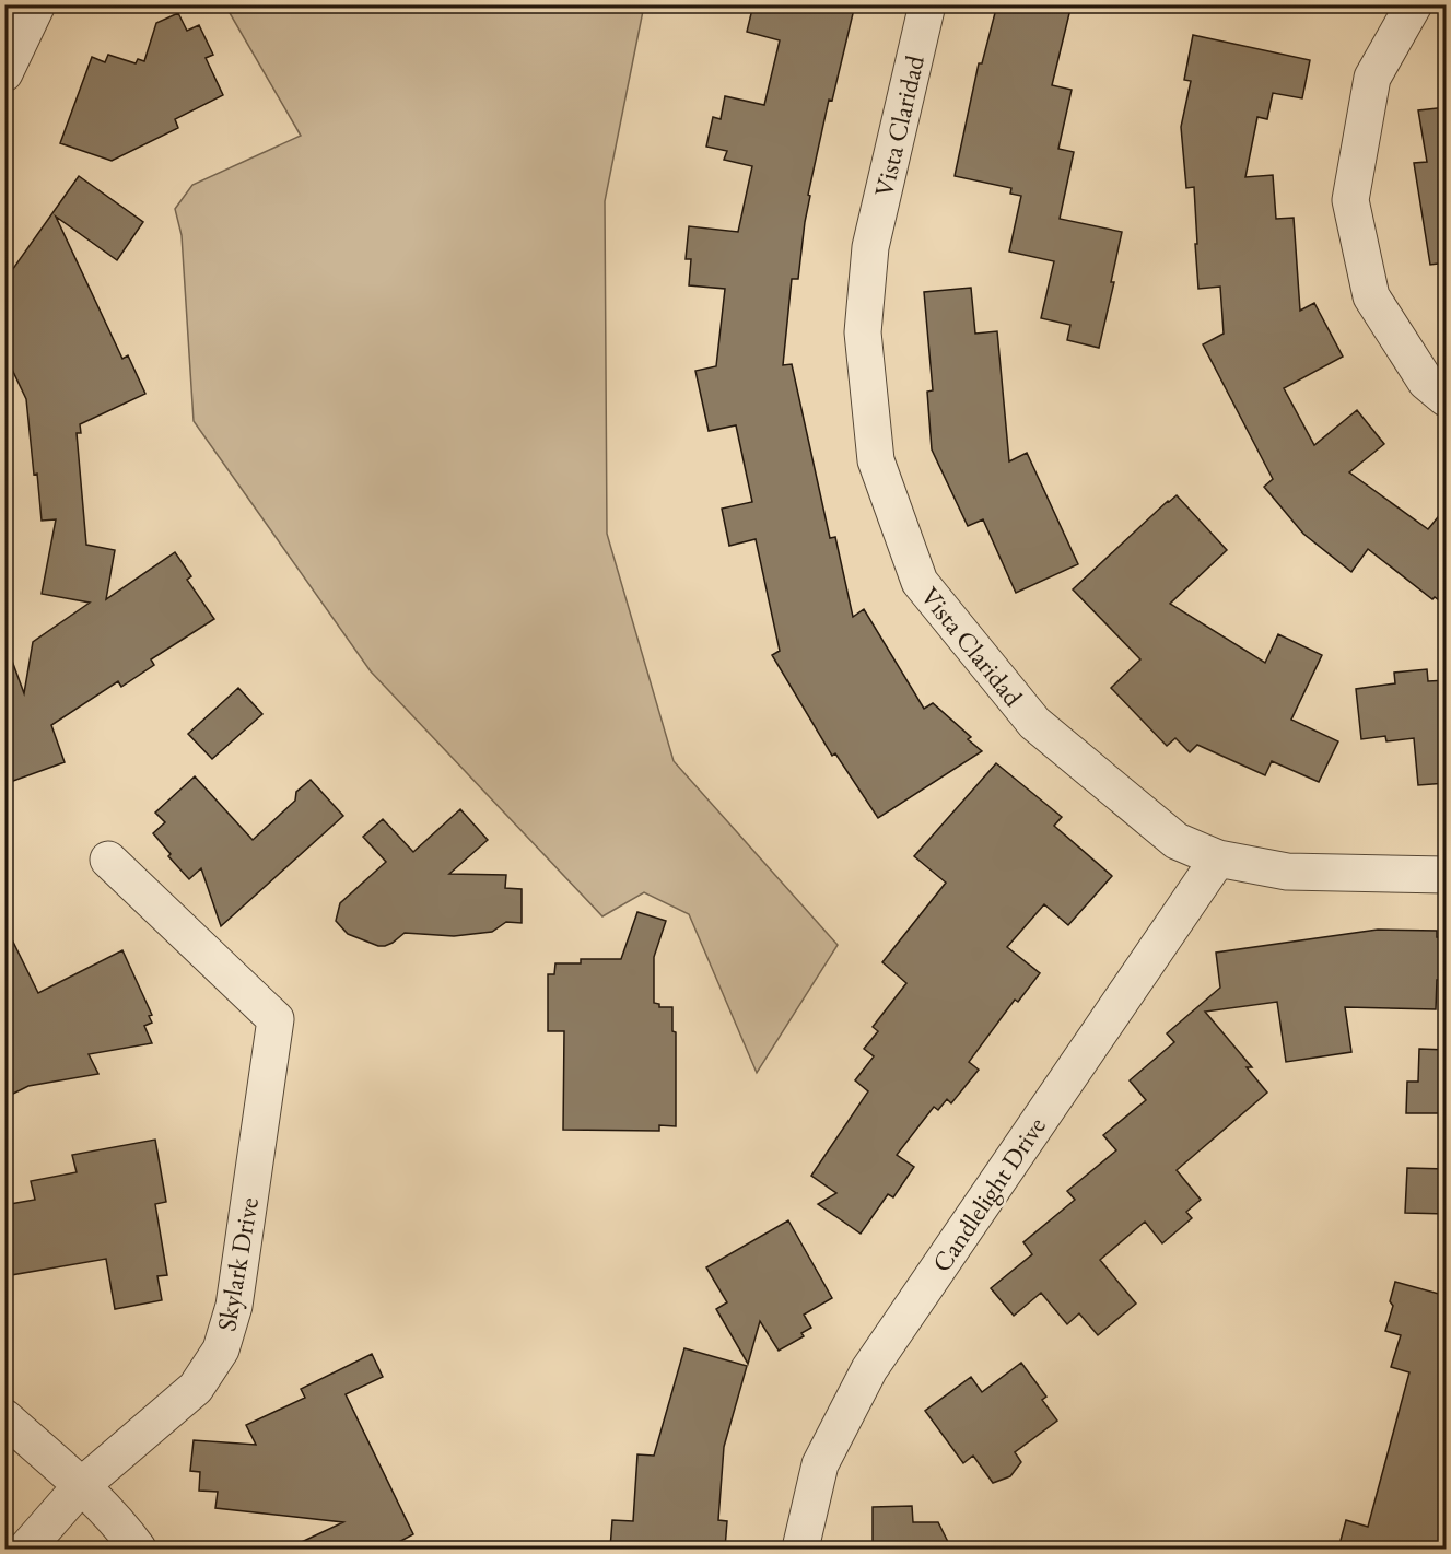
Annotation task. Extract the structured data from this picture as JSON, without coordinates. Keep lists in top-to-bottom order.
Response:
{
  "streets": {
    "street": ["Vista Claridad", "Candlelight Drive", "Skylark Drive"]
  },
  "crossings": [
    ["Vista Claridad", "Candlelight Drive"]
  ]
}
